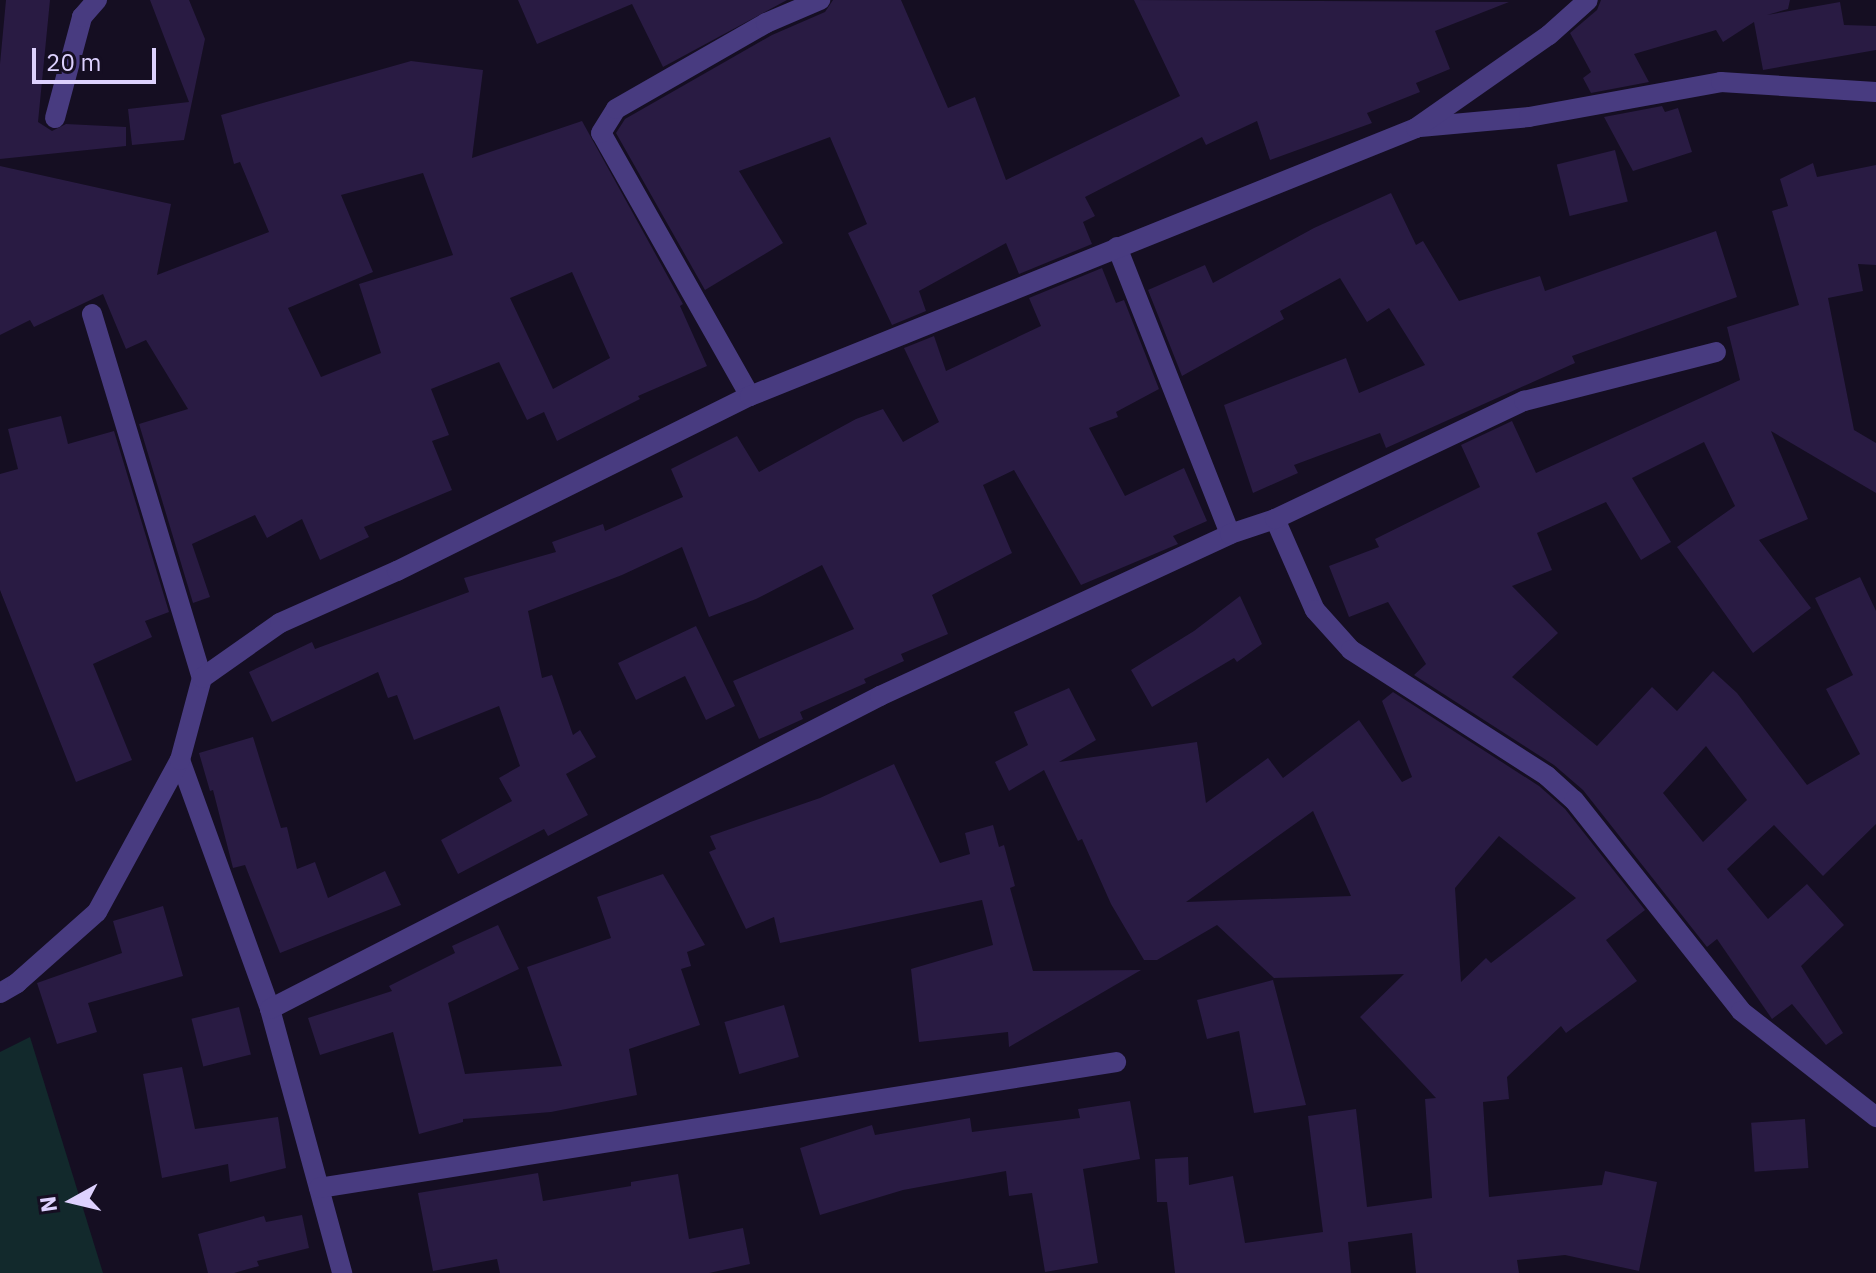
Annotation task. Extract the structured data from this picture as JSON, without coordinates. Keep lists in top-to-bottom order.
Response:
{
  "scale_bar": "20 m",
  "north": "left"
}
